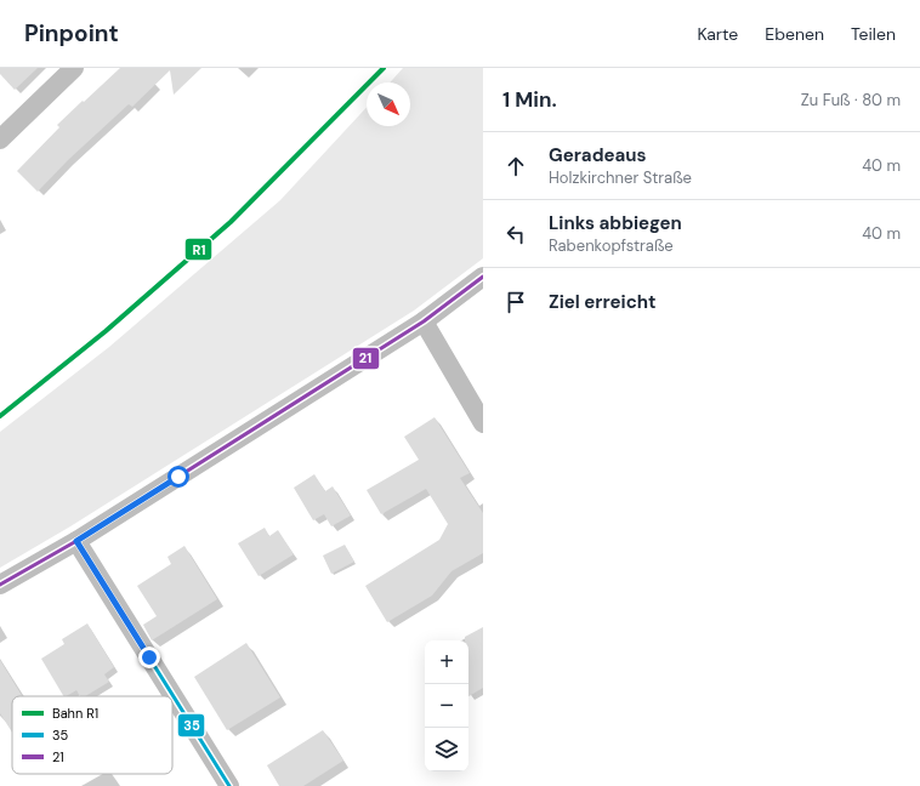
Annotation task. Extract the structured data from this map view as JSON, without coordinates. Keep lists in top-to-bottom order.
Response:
{
  "lines": ["rail line R1", "transit line 21", "transit line 35"],
  "legend": ["Bahn R1", "35", "21"],
  "north": "bottom right",
  "page": {
    "header": "Pinpoint",
    "nav": ["Karte", "Ebenen", "Teilen"],
    "heading": ["1 Min.", "Zu Fuß · 80 m"],
    "list": [
      ["Geradeaus", "Holzkirchner Straße", "40 m"],
      ["Links abbiegen", "Rabenkopfstraße", "40 m"],
      "Ziel erreicht"
    ],
    "map_buttons": ["+", "−"]
  }
}
